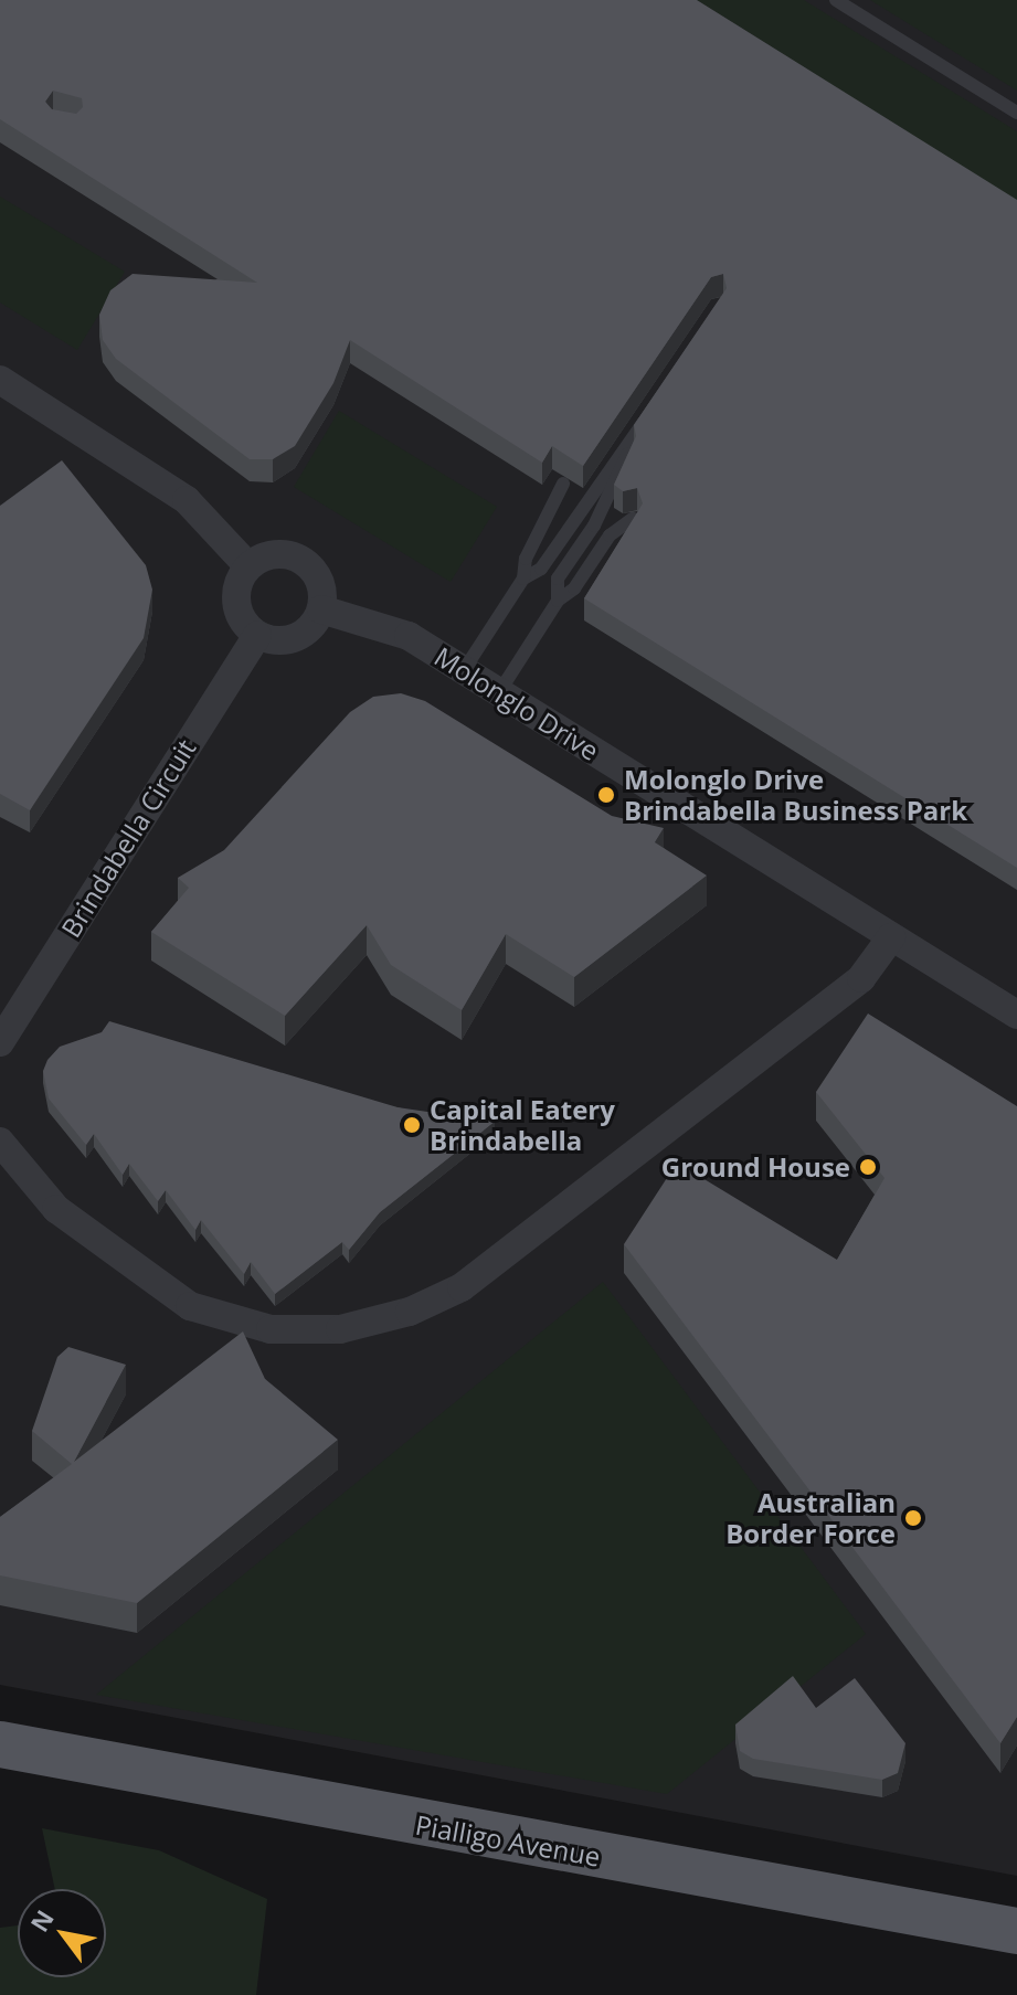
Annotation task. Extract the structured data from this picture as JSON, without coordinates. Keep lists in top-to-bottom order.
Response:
{
  "streets": {
    "main road": ["Pialligo Avenue"],
    "street": ["Molonglo Drive", "Brindabella Circuit"]
  },
  "crossings": [
    ["Molonglo Drive", "Brindabella Circuit"]
  ],
  "places": [
    "Molonglo Drive Brindabella Business Park",
    "Capital Eatery Brindabella",
    "Ground House",
    "Australian Border Force"
  ],
  "north": "top left"
}
